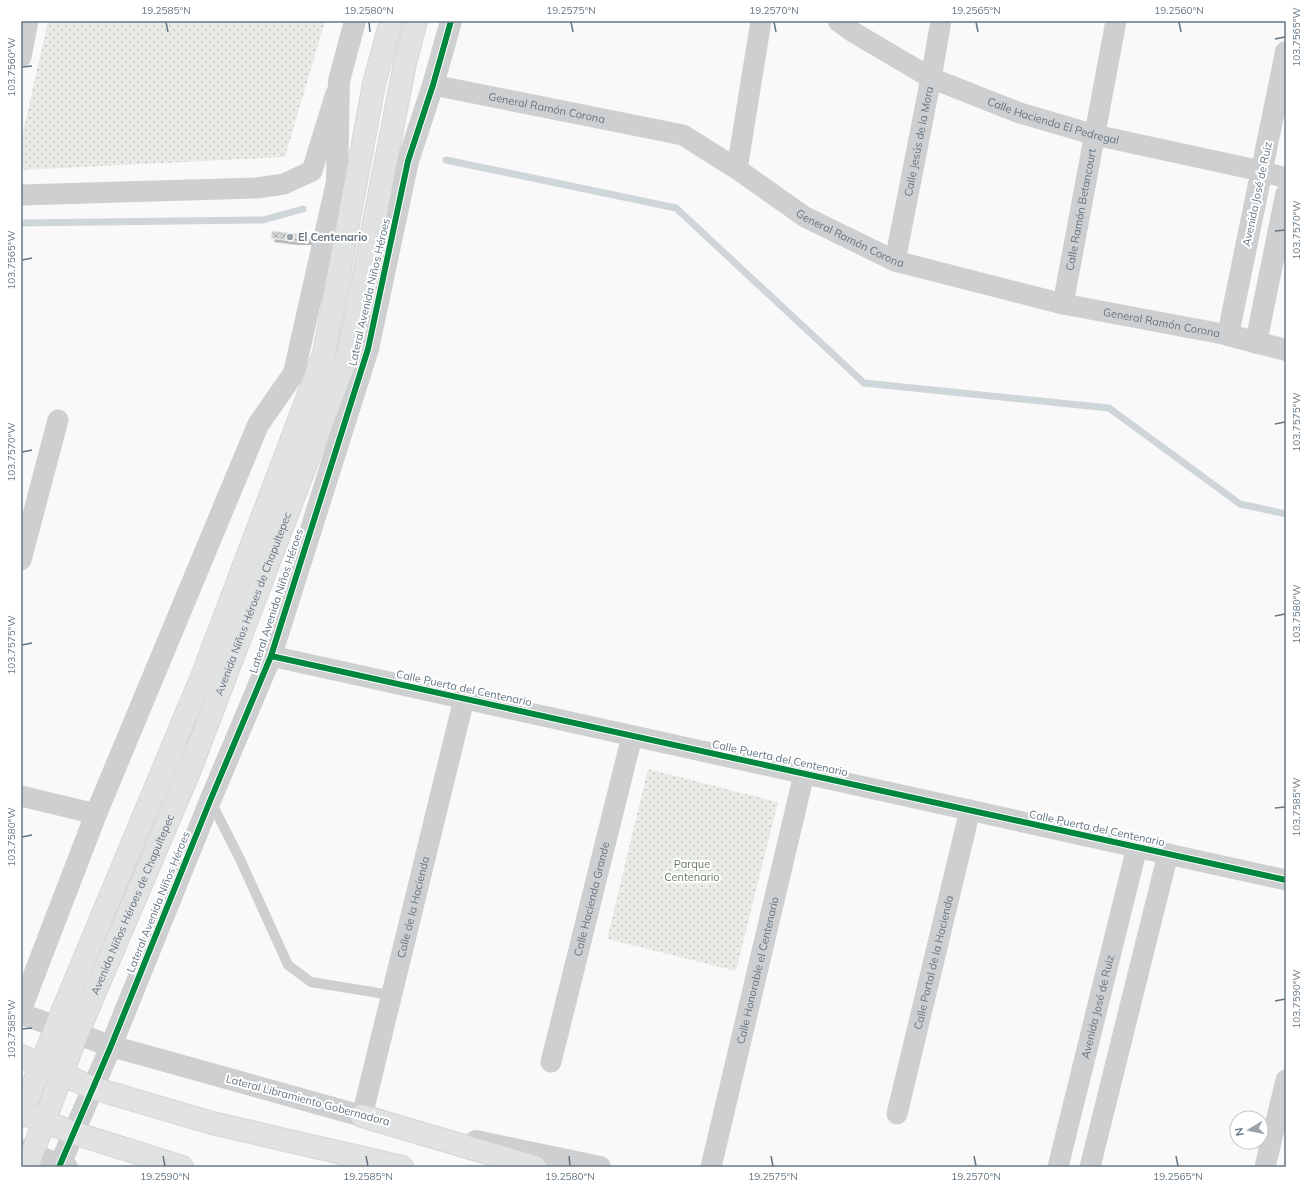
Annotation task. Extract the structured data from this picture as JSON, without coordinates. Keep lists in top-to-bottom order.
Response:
{
  "streets": {
    "main road": ["Avenida Niños Héroes de Chapultepec"],
    "street": [
      "General Ramón Corona",
      "Calle Hacienda El Pedregal",
      "Calle Jesús de la Mora",
      "Avenida José de Ruiz",
      "Calle Ramón Betancourt",
      "Lateral Avenida Niños Héroes",
      "Calle Puerta del Centenario",
      "Calle Hacienda Grande",
      "Calle de la Hacienda",
      "Calle Portal de la Hacienda",
      "Calle Honorable el Centenario",
      "Lateral Libramiento Gobernadora"
    ]
  },
  "crossings": [
    ["General Ramón Corona", "Calle Jesús de la Mora"],
    ["General Ramón Corona", "Avenida José de Ruiz"],
    ["General Ramón Corona", "Calle Ramón Betancourt"],
    ["General Ramón Corona", "Lateral Avenida Niños Héroes"],
    ["Calle Hacienda El Pedregal", "Calle Jesús de la Mora"],
    ["Calle Hacienda El Pedregal", "Avenida José de Ruiz"],
    ["Calle Hacienda El Pedregal", "Calle Ramón Betancourt"],
    ["Avenida José de Ruiz", "Calle Puerta del Centenario"],
    ["Lateral Avenida Niños Héroes", "Calle Puerta del Centenario"],
    ["Lateral Avenida Niños Héroes", "Lateral Libramiento Gobernadora"],
    ["Avenida Niños Héroes de Chapultepec", "Lateral Libramiento Gobernadora"],
    ["Calle Puerta del Centenario", "Calle Hacienda Grande"],
    ["Calle Puerta del Centenario", "Calle de la Hacienda"],
    ["Calle Puerta del Centenario", "Calle Portal de la Hacienda"],
    ["Calle Puerta del Centenario", "Calle Honorable el Centenario"],
    ["Calle de la Hacienda", "Lateral Libramiento Gobernadora"]
  ],
  "parks": ["Parque Centenario"],
  "places": ["El Centenario"],
  "north": "left",
  "coordinates": [
    "19.2585°N",
    "19.2580°N",
    "19.2575°N",
    "19.2570°N",
    "19.2565°N",
    "19.2560°N",
    "103.7565°W",
    "103.7560°W",
    "103.7570°W",
    "103.7575°W",
    "103.7580°W",
    "103.7585°W",
    "103.7590°W",
    "19.2590°N"
  ]
}
